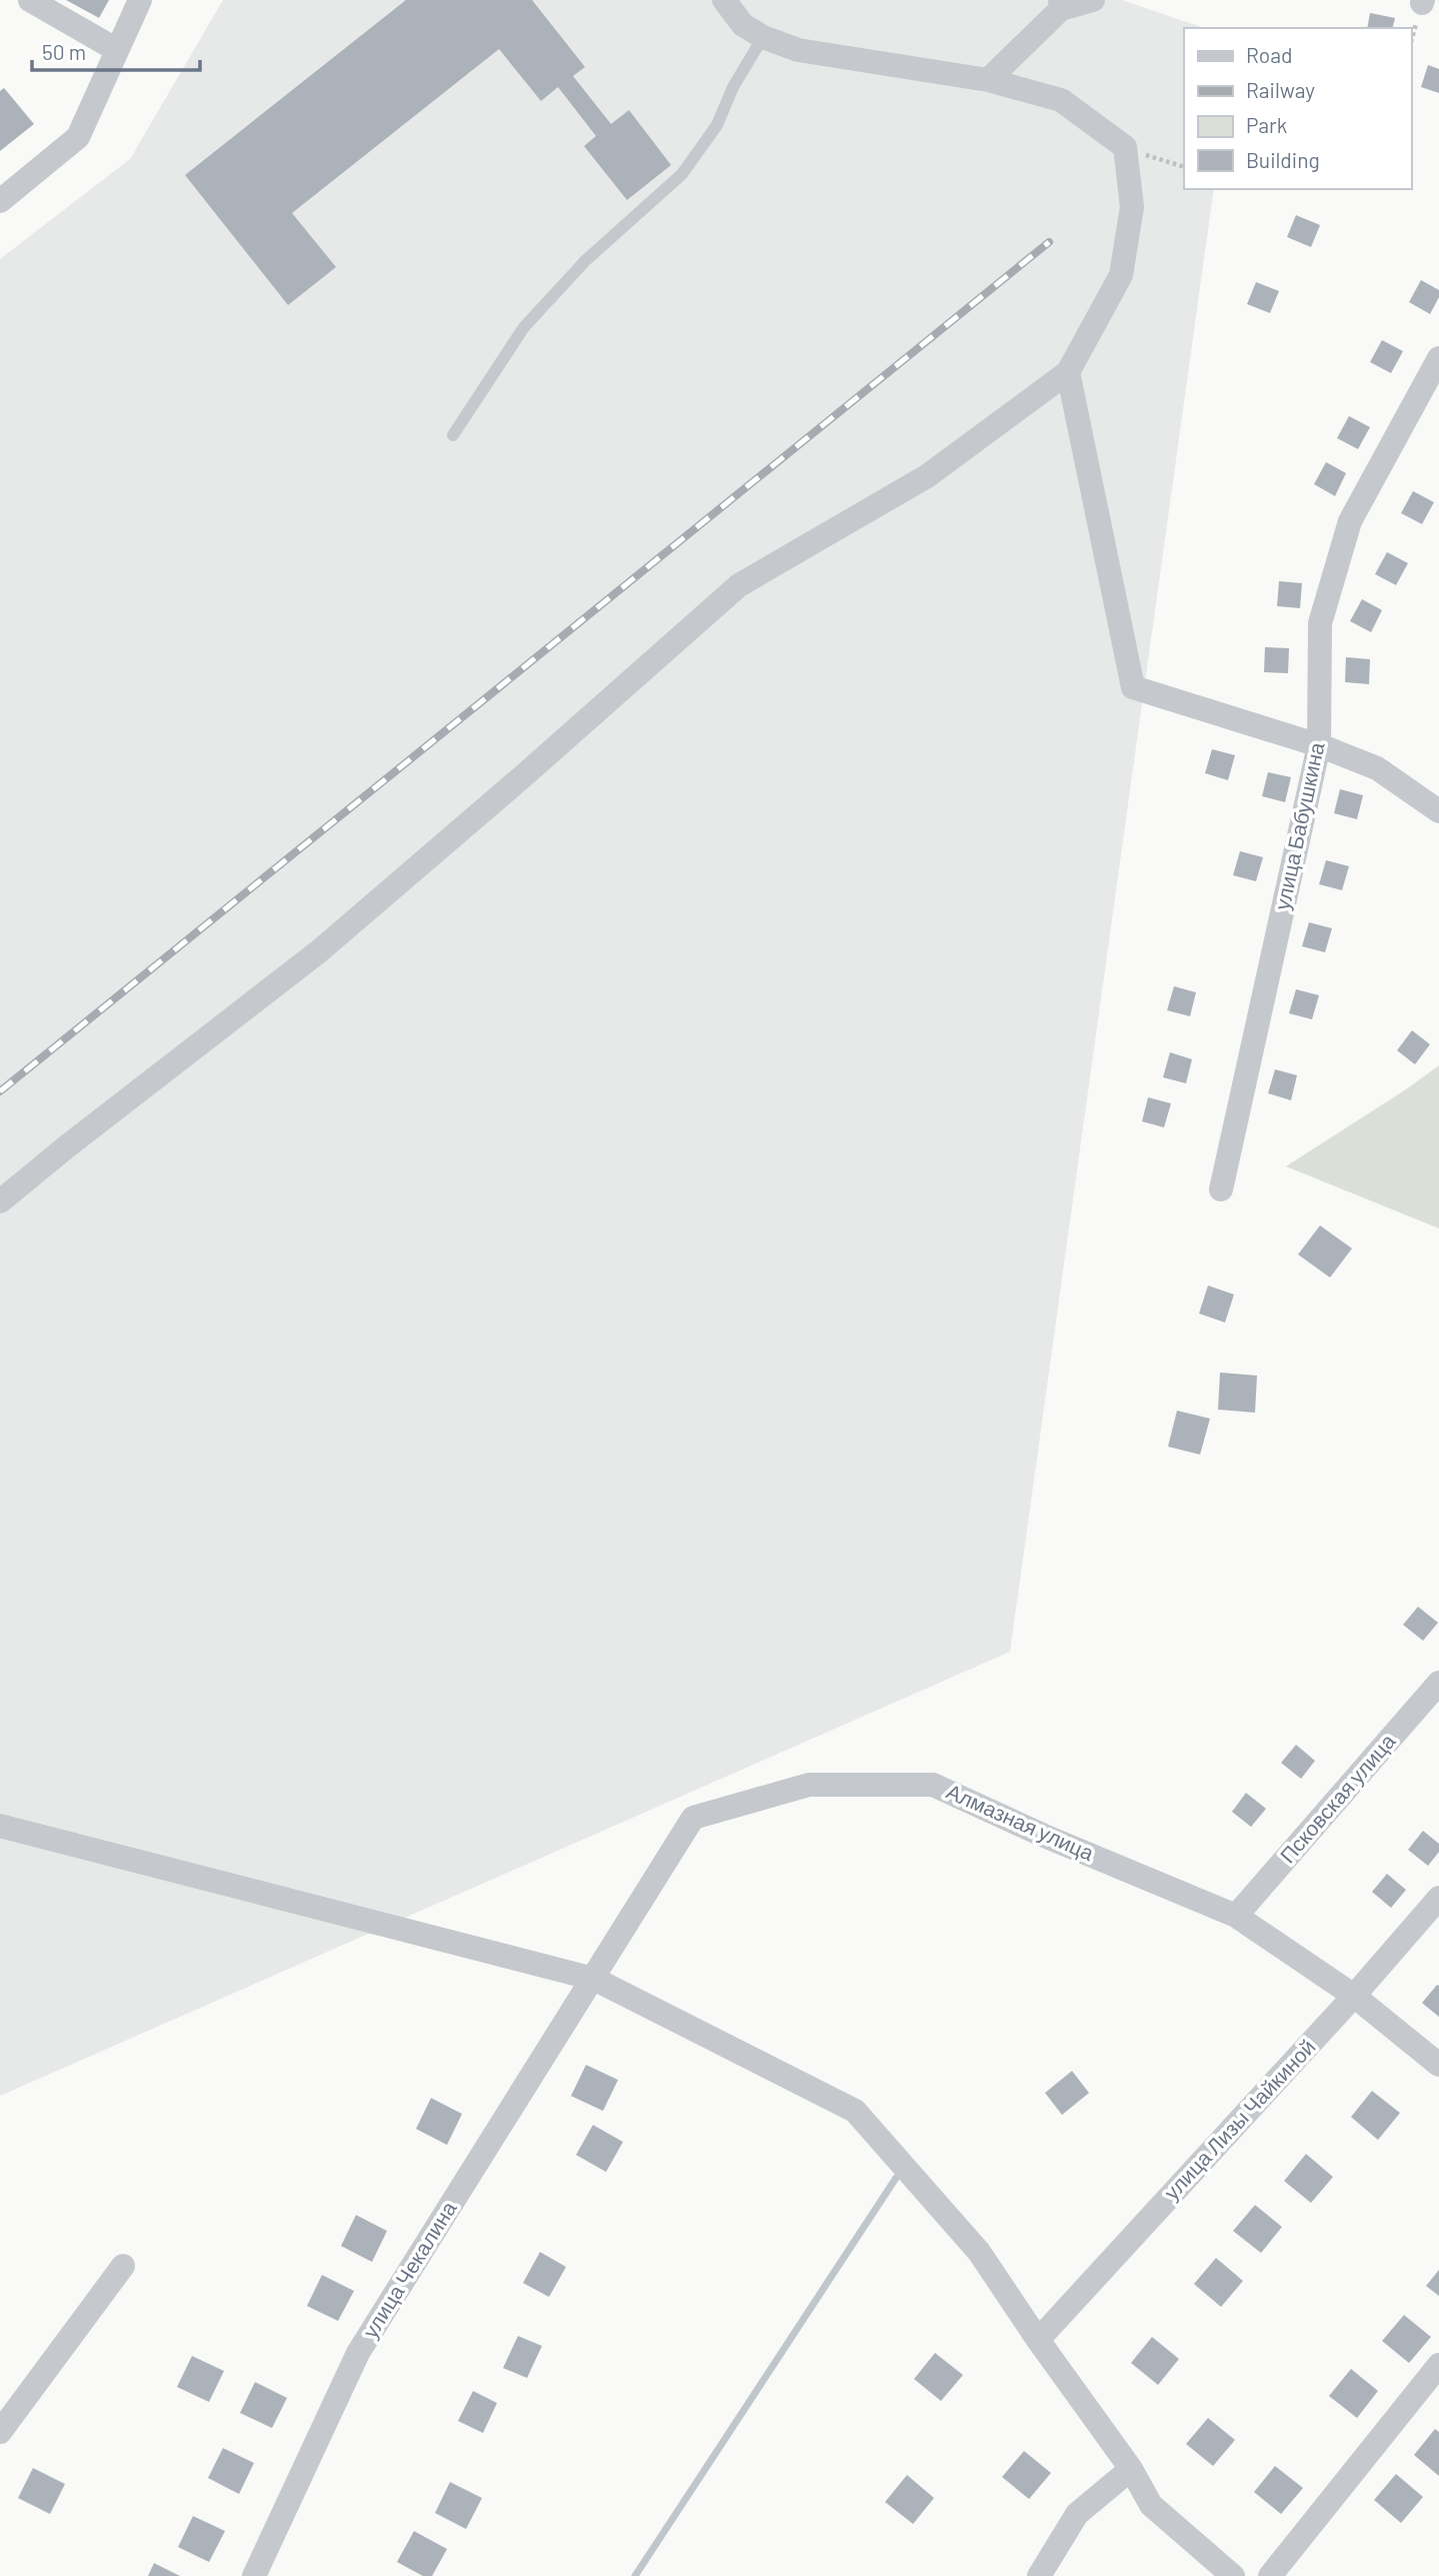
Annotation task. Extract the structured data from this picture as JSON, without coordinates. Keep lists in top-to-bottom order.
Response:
{
  "streets": {
    "street": [
      "улица Бабушкина",
      "Псковская улица",
      "Алмазная улица",
      "улица Лизы Чайкиной",
      "улица Чекалина"
    ]
  },
  "crossings": [
    ["Псковская улица", "Алмазная улица"],
    ["Алмазная улица", "улица Лизы Чайкиной"],
    ["Алмазная улица", "улица Чекалина"]
  ],
  "legend": [
    "Road",
    "Railway",
    "Park",
    "Building"
  ],
  "scale_bar": "50 m"
}
